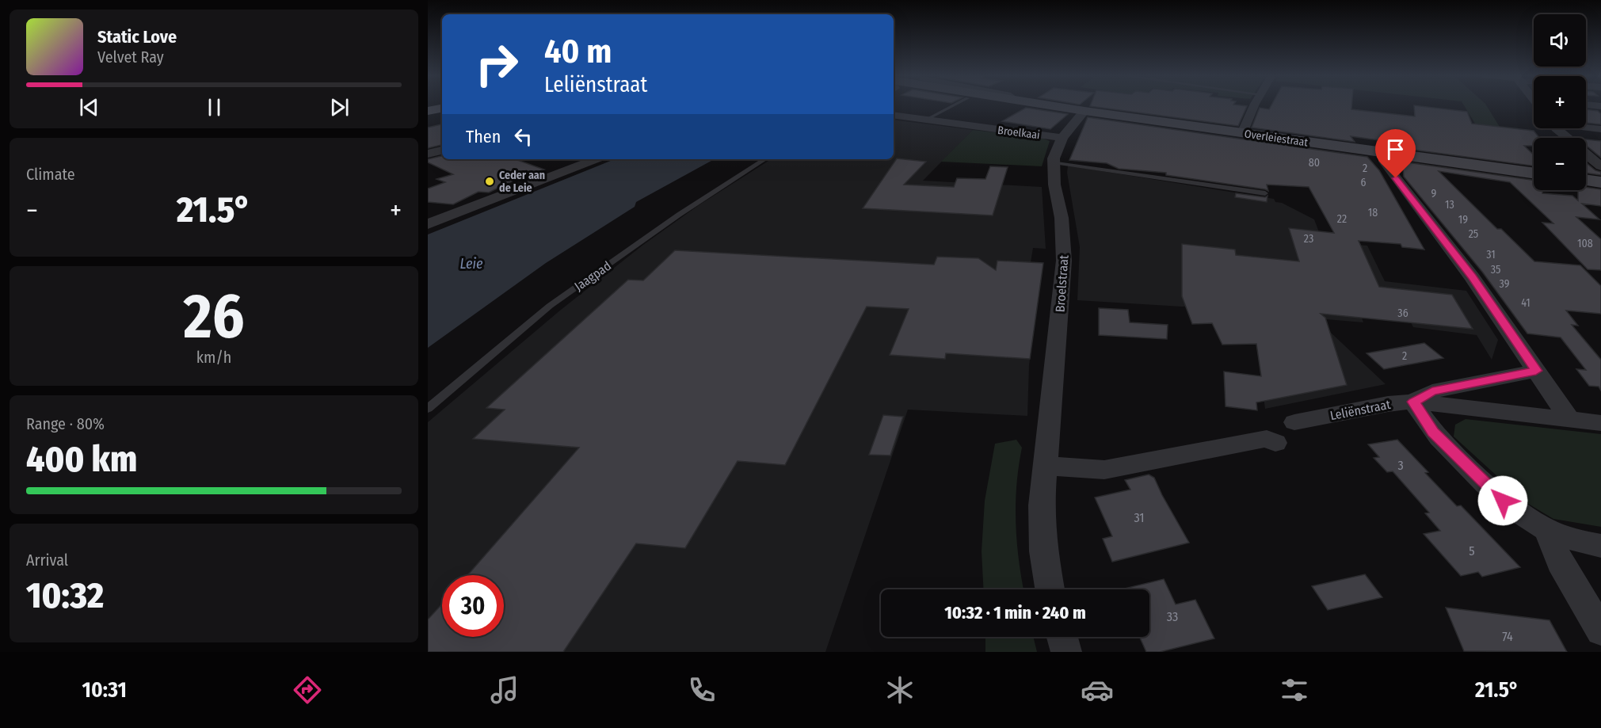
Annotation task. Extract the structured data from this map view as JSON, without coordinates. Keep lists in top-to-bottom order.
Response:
{
  "streets": {
    "main road": ["Overleiestraat"],
    "street": ["Broelkaai", "Broelstraat", "Leliënstraat"],
    "lane": ["Jaagpad"]
  },
  "crossings": [
    ["Broelkaai", "Broelstraat"],
    ["Overleiestraat", "Broelstraat"]
  ],
  "water": ["Leie"],
  "places": ["Ceder aan de Leie"],
  "house_numbers": [
    "80",
    "2",
    "6",
    "9",
    "13",
    "18",
    "22",
    "19",
    "25",
    "23",
    "108",
    "31",
    "35",
    "39",
    "41",
    "36",
    "2",
    "3",
    "31",
    "5",
    "33",
    "74"
  ],
  "page": {
    "map_buttons": ["+", "−"],
    "turn": ["40 m", "Leliënstraat"],
    "song": ["Static Love", "Velvet Ray"],
    "then": "Then",
    "tile": [
      "Climate",
      ["26", "km/h"],
      ["Range · 80%", "400 km"],
      ["Arrival", "10:32"]
    ],
    "heat": ["−", "21.5°", "+"],
    "limit": "30",
    "trip": "10:32 · 1 min · 240 m",
    "tabs": ["10:31", "21.5°"]
  }
}
